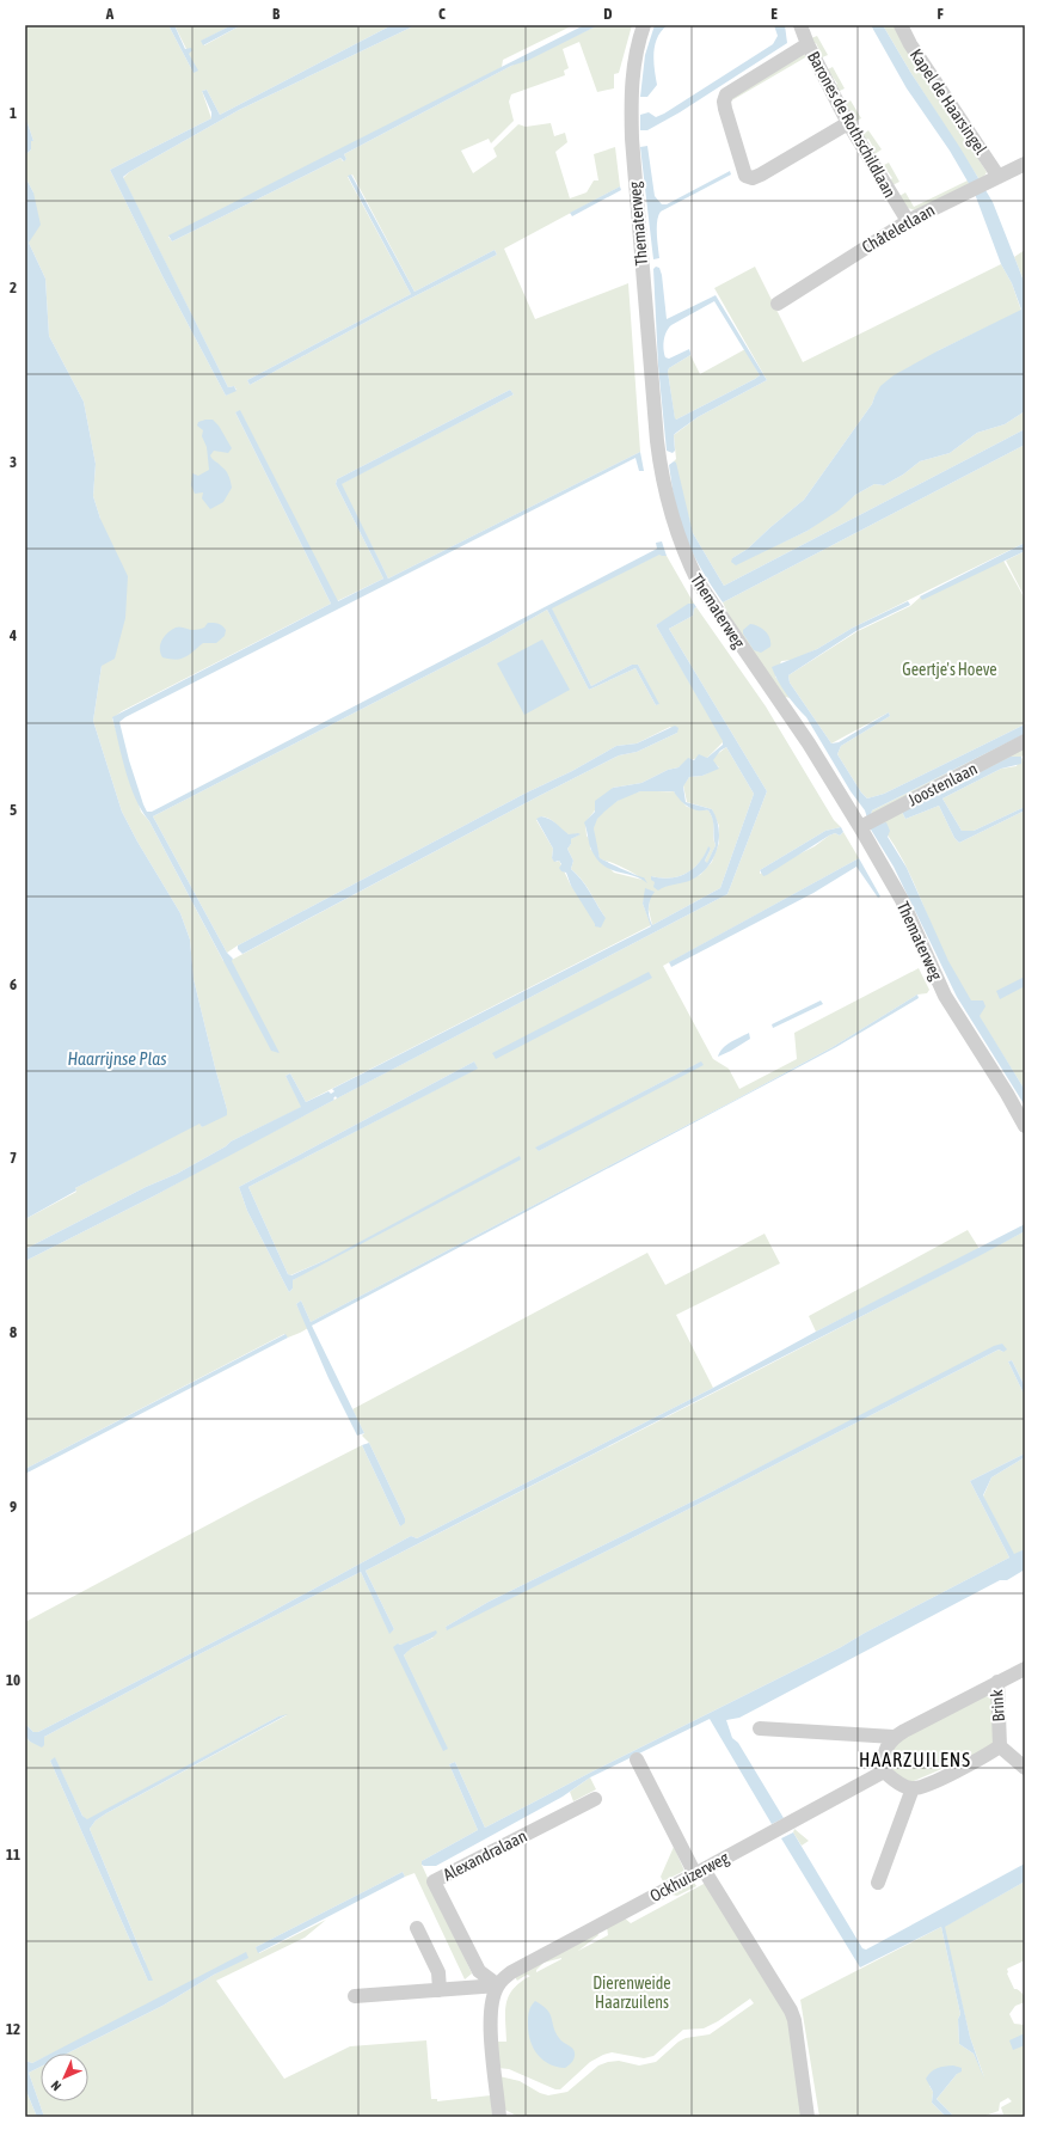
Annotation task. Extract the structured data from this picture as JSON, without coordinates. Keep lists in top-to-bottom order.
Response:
{
  "streets": {
    "street": [
      "Kapel de Haarsingel",
      "Barones de Rothschildlaan",
      "Thematerweg",
      "Châteletlaan",
      "Joostenlaan",
      "Brink",
      "Alexandralaan",
      "Ockhuizerweg"
    ]
  },
  "crossings": [
    ["Kapel de Haarsingel", "Châteletlaan"],
    ["Barones de Rothschildlaan", "Châteletlaan"],
    ["Thematerweg", "Joostenlaan"],
    ["Alexandralaan", "Ockhuizerweg"]
  ],
  "districts": ["HAARZUILENS"],
  "water": ["Haarrijnse Plas"],
  "parks": ["Geertje's Hoeve", "Dierenweide Haarzuilens"],
  "north": "bottom left",
  "grid": {
    "columns": [
      "A",
      "B",
      "C",
      "D",
      "E",
      "F"
    ],
    "rows": [
      "1",
      "2",
      "3",
      "4",
      "5",
      "6",
      "7",
      "8",
      "9",
      "10",
      "11",
      "12"
    ]
  }
}
